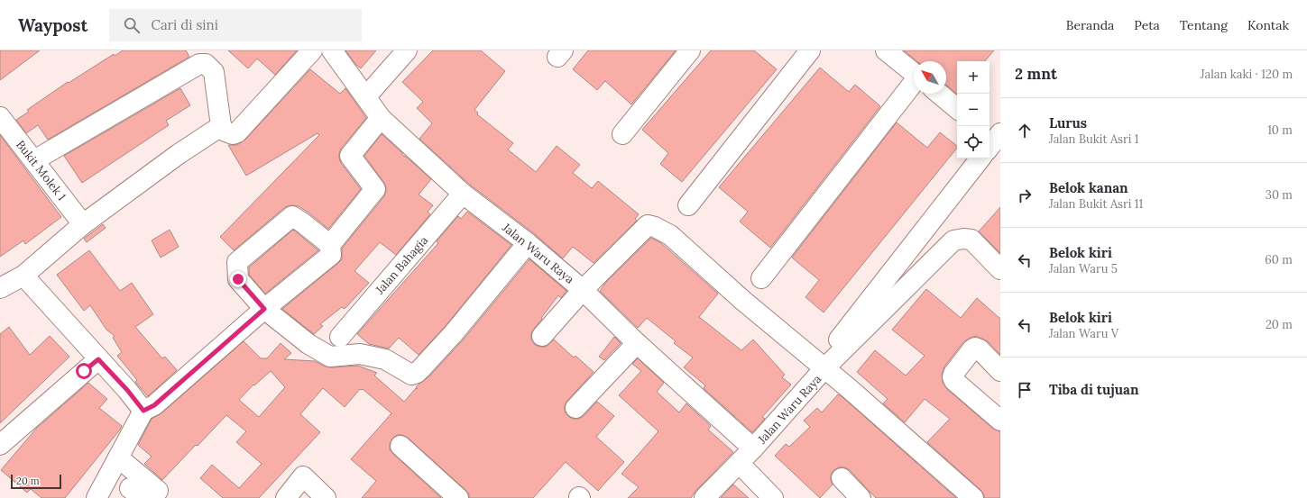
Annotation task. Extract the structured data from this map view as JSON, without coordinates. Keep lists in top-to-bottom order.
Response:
{
  "streets": {
    "street": ["Bukit Molek 1", "Jalan Waru Raya", "Jalan Bahagia"]
  },
  "crossings": [
    ["Jalan Waru Raya", "Jalan Bahagia"]
  ],
  "scale_bar": "20 m",
  "north": "top left",
  "page": {
    "header": "Waypost",
    "search": "Cari di sini",
    "nav": [
      "Beranda",
      "Peta",
      "Tentang",
      "Kontak"
    ],
    "heading": ["2 mnt", "Jalan kaki · 120 m"],
    "map_buttons": ["+", "−"],
    "list": [
      ["Lurus", "Jalan Bukit Asri 1", "10 m"],
      ["Belok kanan", "Jalan Bukit Asri 11", "30 m"],
      ["Belok kiri", "Jalan Waru 5", "60 m"],
      ["Belok kiri", "Jalan Waru V", "20 m"],
      "Tiba di tujuan"
    ],
    "scale": "20 m"
  }
}
